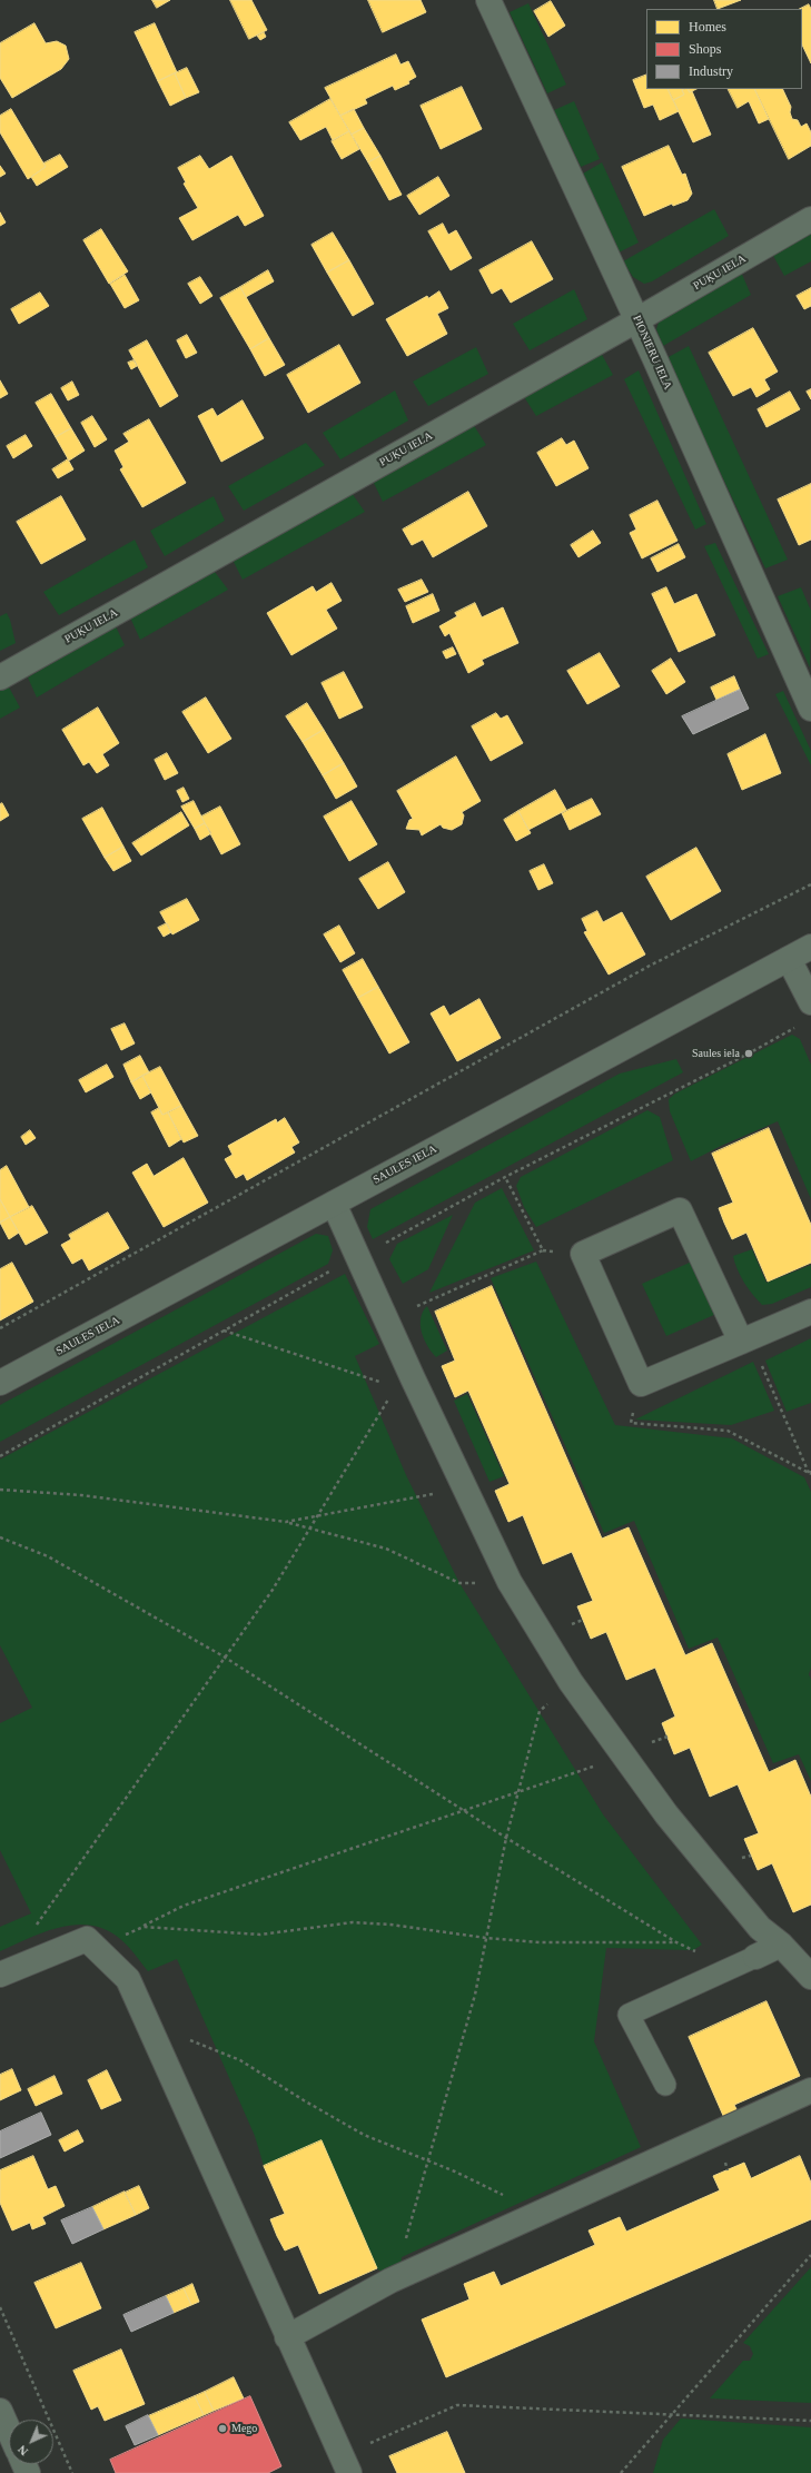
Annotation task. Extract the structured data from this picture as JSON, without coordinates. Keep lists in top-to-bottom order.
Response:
{
  "streets": {
    "street": ["PUĶU IELA", "PIONIERU IELA", "SAULES IELA"]
  },
  "crossings": [
    ["PUĶU IELA", "PIONIERU IELA"]
  ],
  "places": ["Saules iela", "Mego"],
  "legend": ["Homes", "Shops", "Industry"],
  "north": "bottom left"
}
